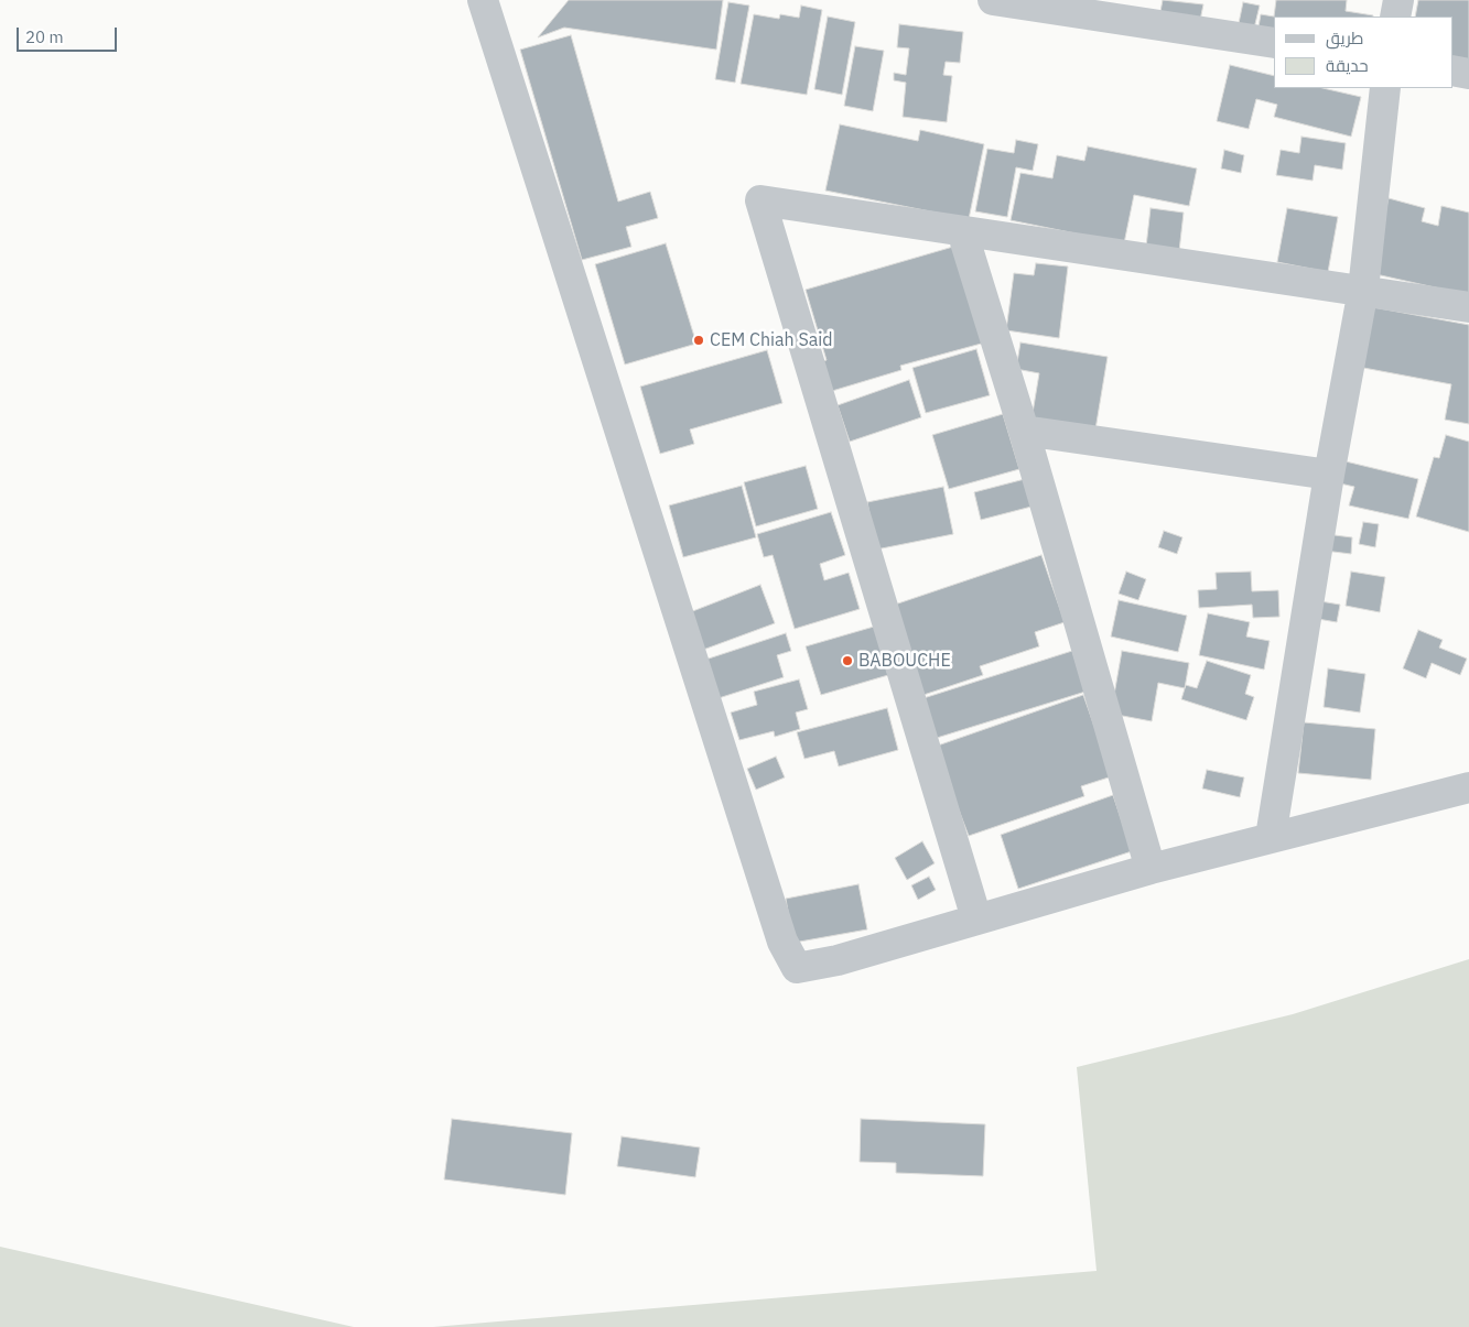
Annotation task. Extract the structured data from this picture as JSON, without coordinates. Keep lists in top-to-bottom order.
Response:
{
  "places": ["CEM Chiah Said", "BABOUCHE"],
  "legend": ["طريق", "حديقة"],
  "scale_bar": "20 m"
}
